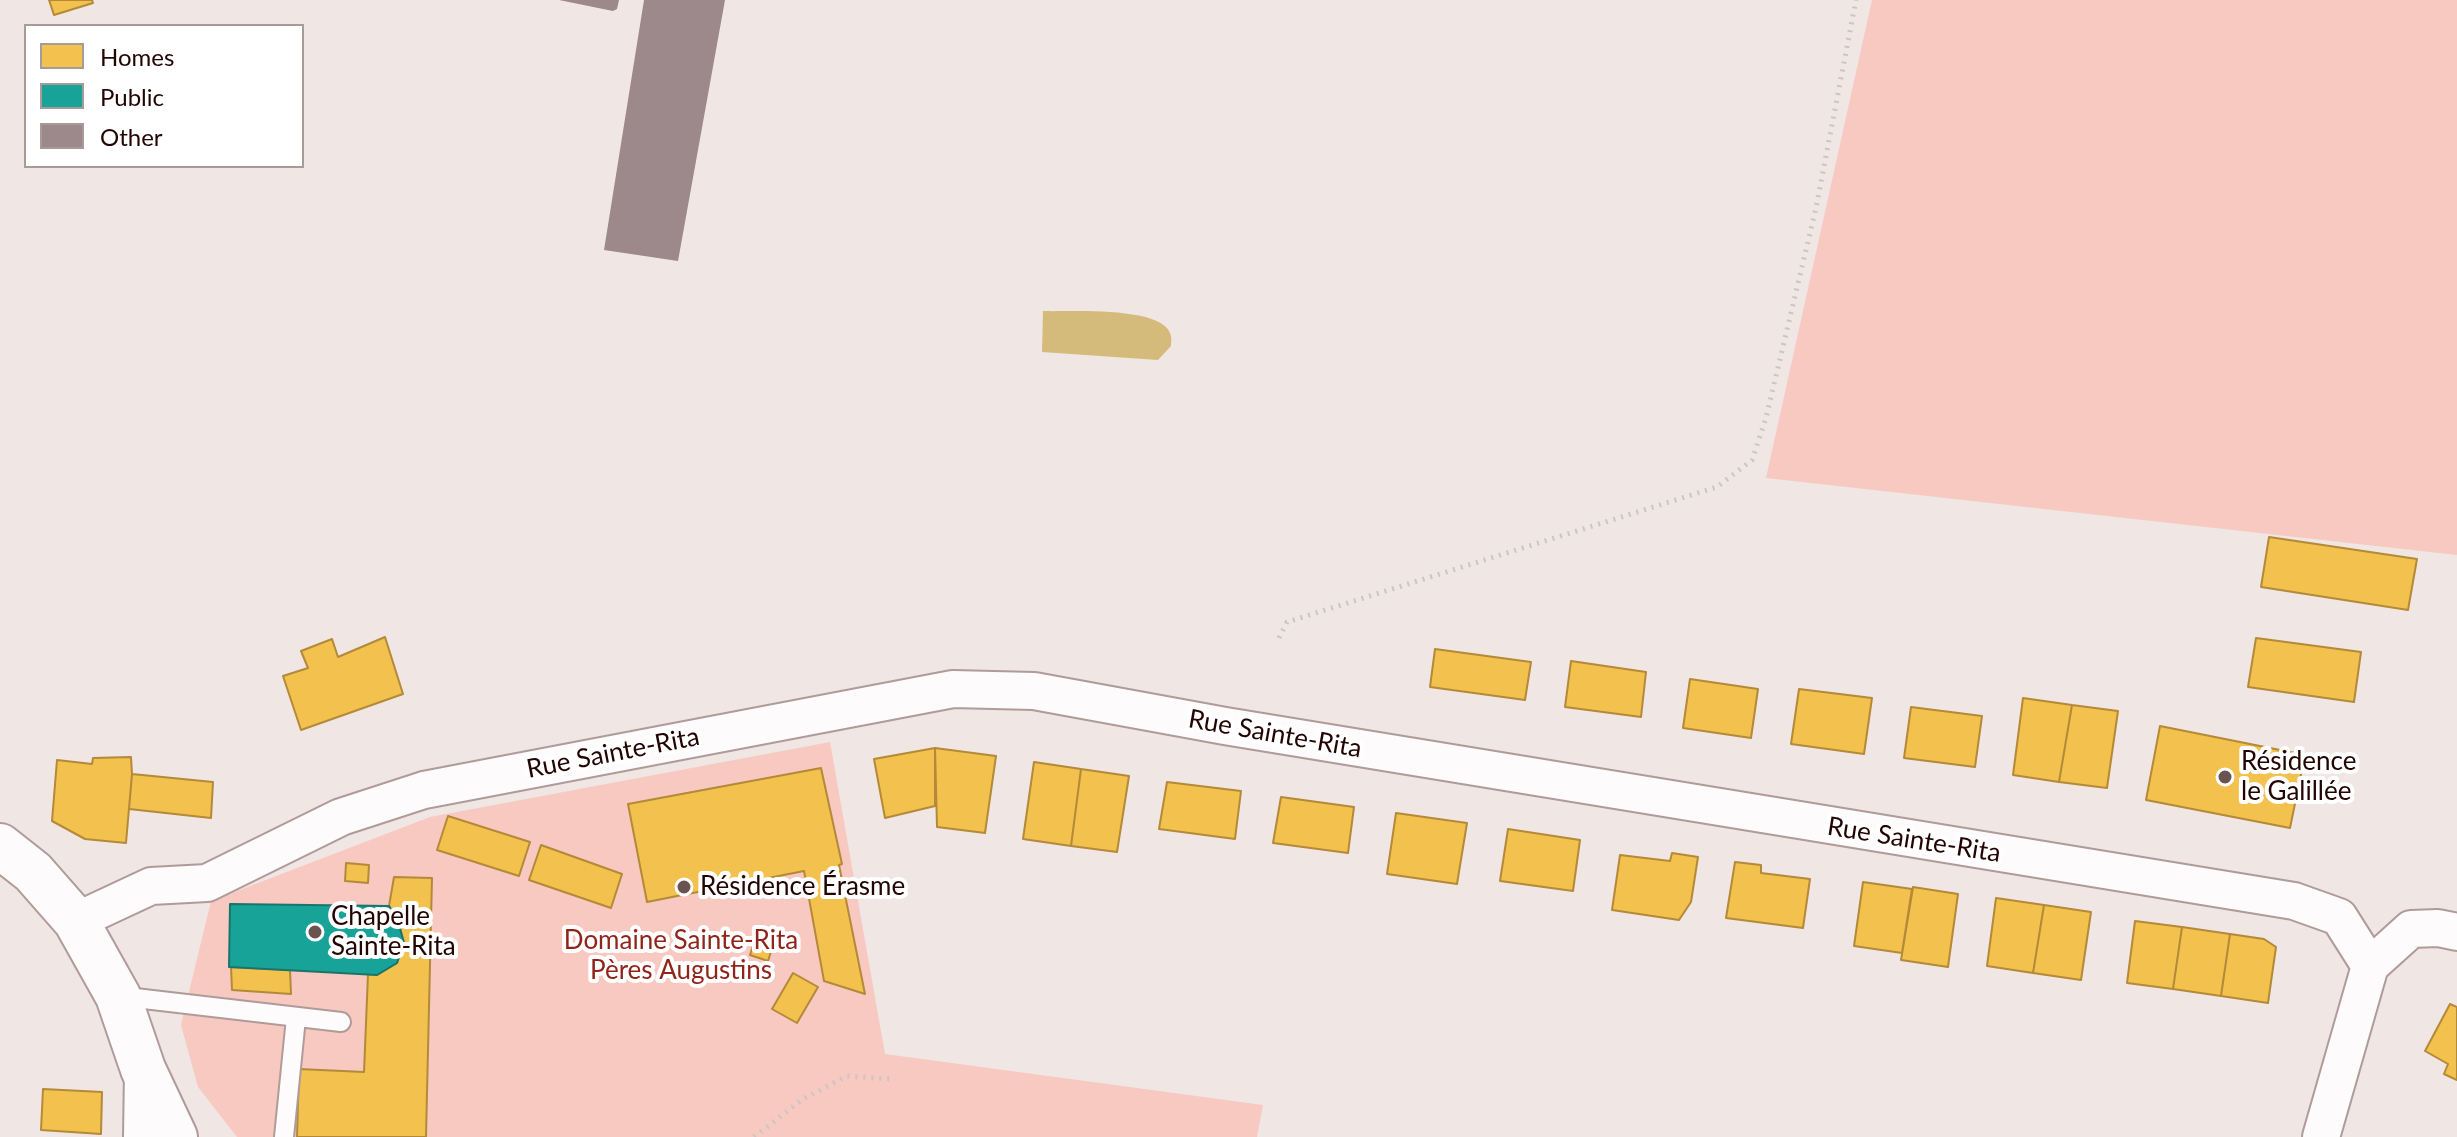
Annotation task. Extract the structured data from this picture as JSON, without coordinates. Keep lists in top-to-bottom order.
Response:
{
  "streets": {
    "street": ["Rue Sainte-Rita"]
  },
  "parks": ["Domaine Sainte-Rita Pères Augustins"],
  "places": ["Résidence le Galillée", "Résidence Érasme", "Chapelle Sainte-Rita"],
  "legend": ["Homes", "Public", "Other"]
}
